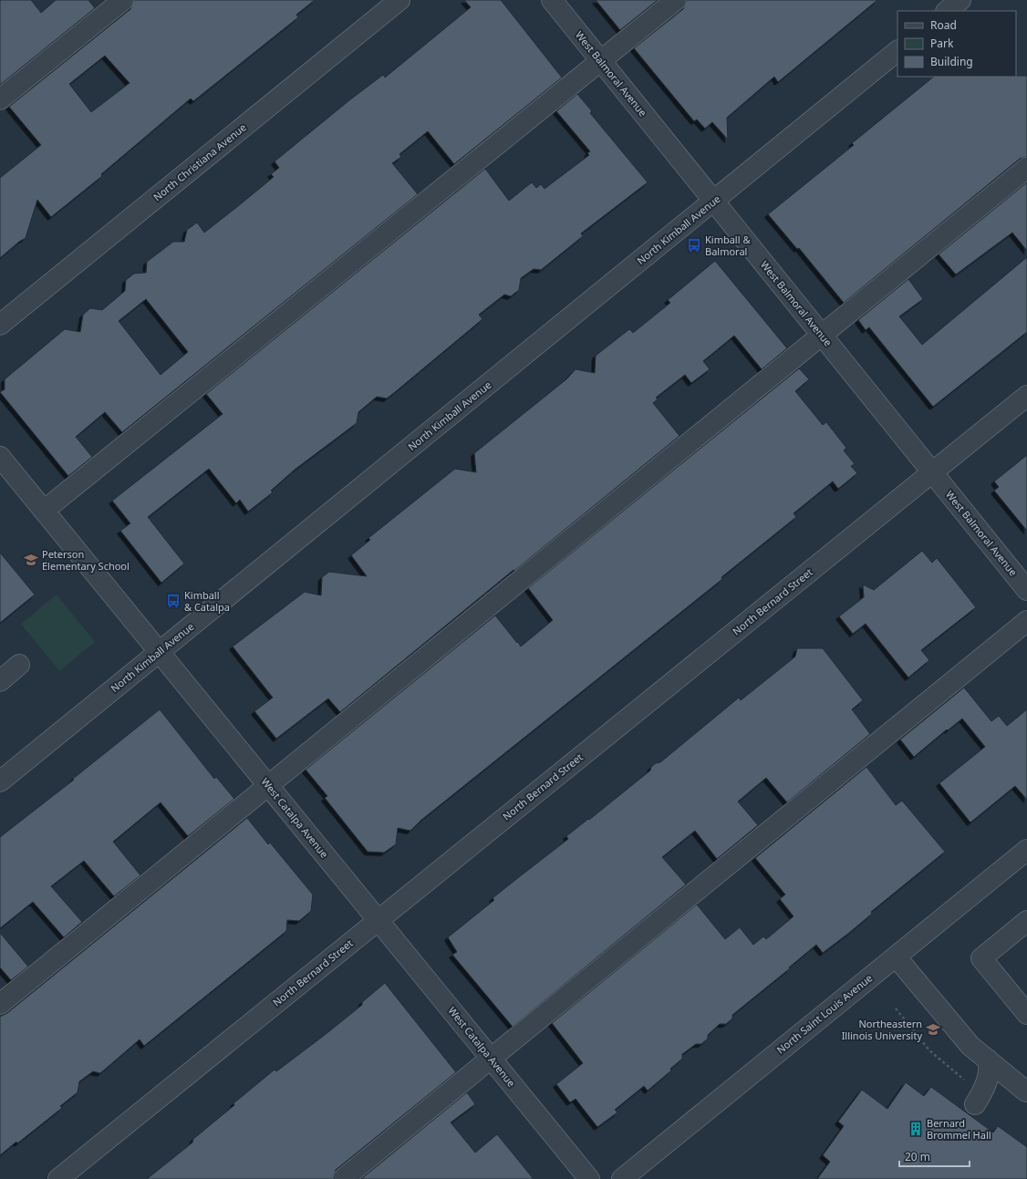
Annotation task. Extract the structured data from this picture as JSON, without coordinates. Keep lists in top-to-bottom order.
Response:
{
  "streets": {
    "street": [
      "West Balmoral Avenue",
      "North Christiana Avenue",
      "North Kimball Avenue",
      "North Bernard Street",
      "West Catalpa Avenue",
      "North Saint Louis Avenue"
    ]
  },
  "crossings": [
    ["West Balmoral Avenue", "North Kimball Avenue"],
    ["West Balmoral Avenue", "North Bernard Street"],
    ["North Kimball Avenue", "West Catalpa Avenue"],
    ["North Bernard Street", "West Catalpa Avenue"]
  ],
  "places": {
    "bus stop": ["Kimball & Balmoral", "Kimball & Catalpa"],
    "school or university": ["Peterson Elementary School", "Northeastern Illinois University"],
    "building": ["Bernard Brommel Hall"]
  },
  "legend": ["Road", "Park", "Building"],
  "scale_bar": "20 m"
}
